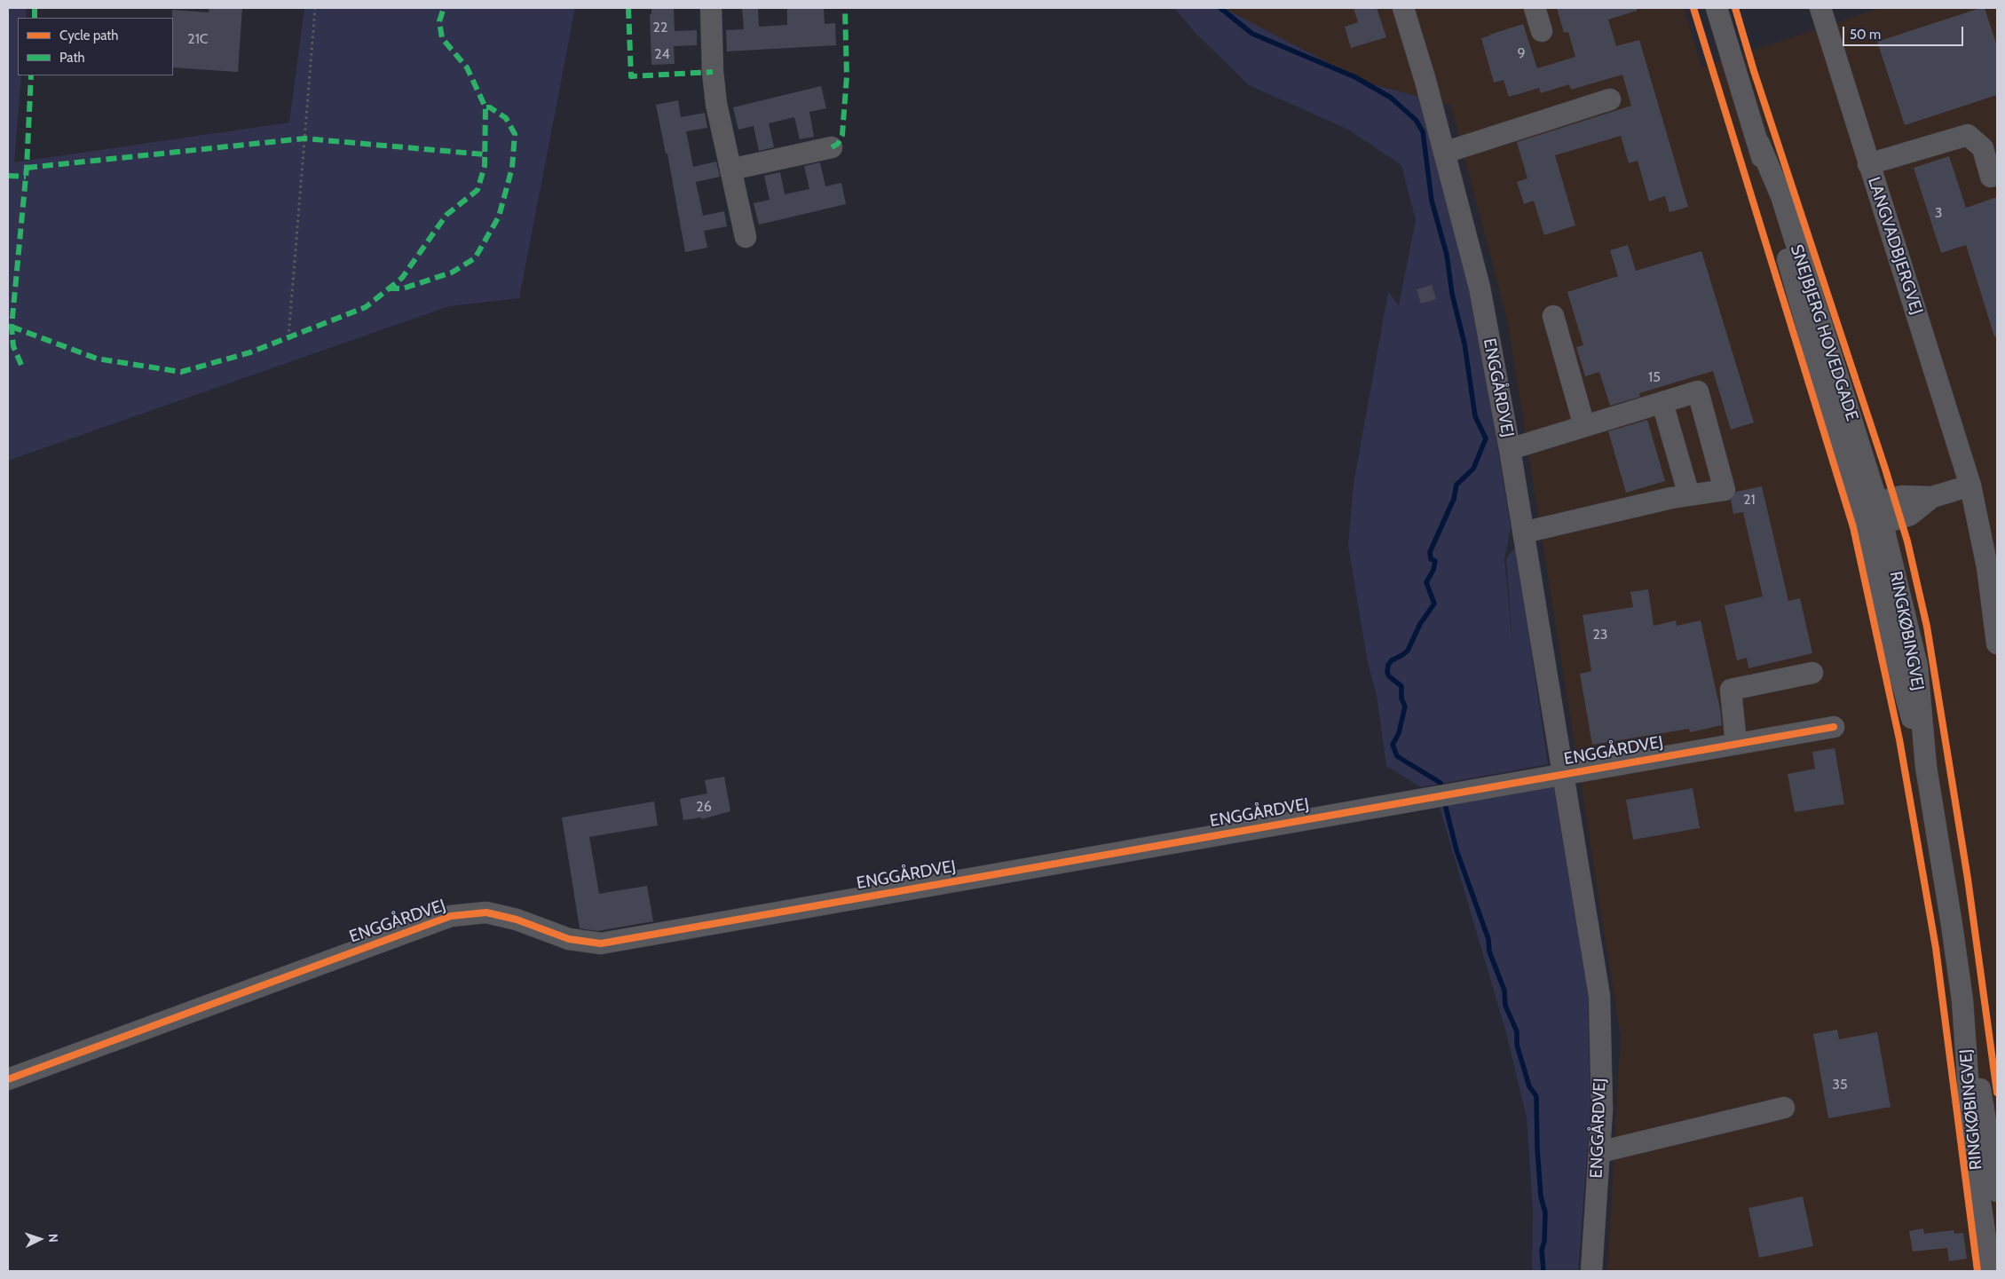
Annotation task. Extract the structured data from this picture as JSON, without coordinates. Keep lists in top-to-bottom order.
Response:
{
  "streets": {
    "street": [
      "LANGVADBJERGVEJ",
      "SNEJBJERG HOVEDGADE",
      "ENGGÅRDVEJ",
      "RINGKØBINGVEJ"
    ]
  },
  "crossings": [
    ["SNEJBJERG HOVEDGADE", "RINGKØBINGVEJ"]
  ],
  "house_numbers": [
    "22",
    "21C",
    "9",
    "24",
    "3",
    "15",
    "21",
    "23",
    "26",
    "35"
  ],
  "legend": ["Cycle path", "Path"],
  "scale_bar": "50 m",
  "north": "right"
}
